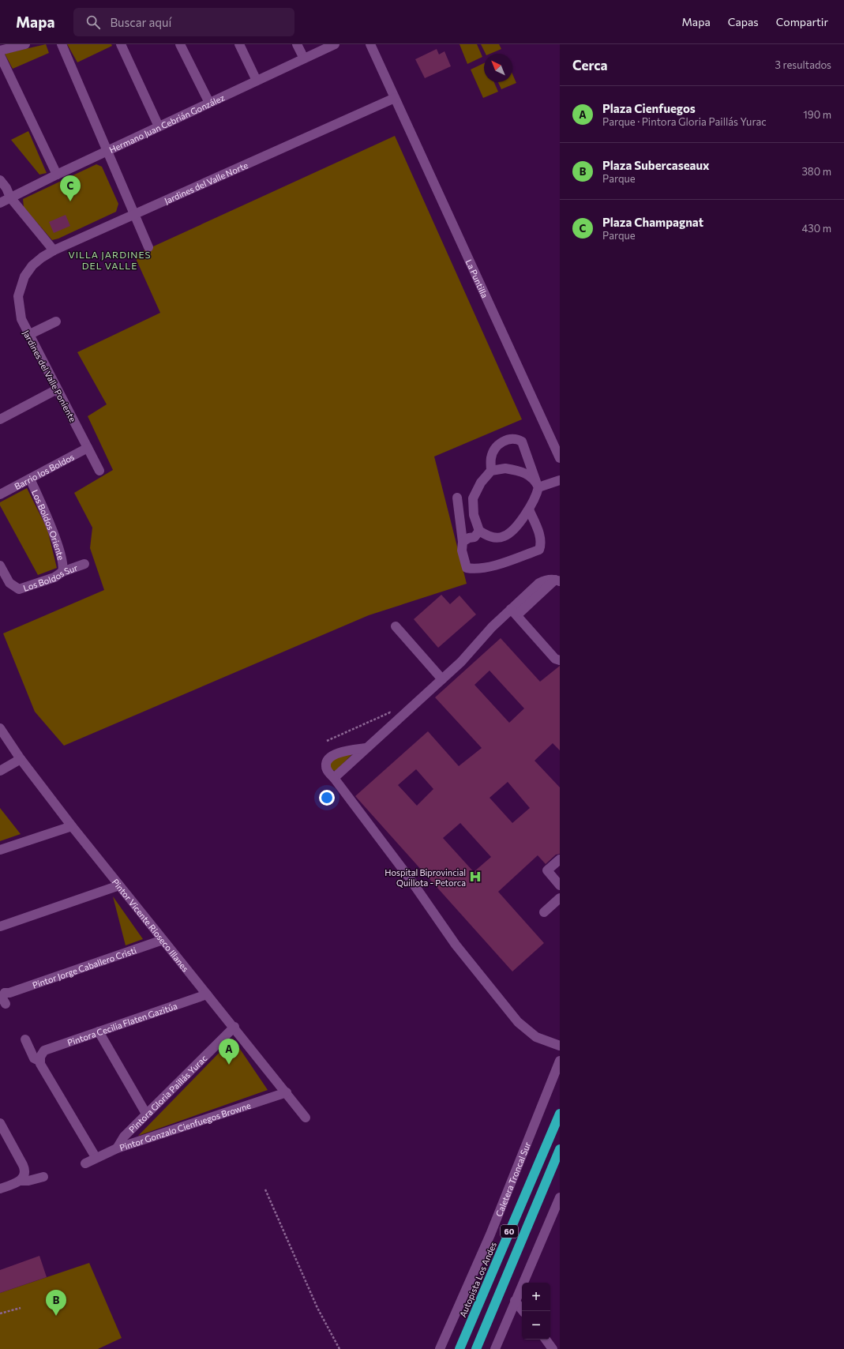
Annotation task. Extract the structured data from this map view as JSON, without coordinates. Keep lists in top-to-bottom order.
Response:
{
  "streets": {
    "highway": ["60", "Autopista Los Andes"],
    "street": [
      "Hermano Juan Cebrián González",
      "Jardines del Valle Norte",
      "La Puntilla",
      "Jardines del Valle Poniente",
      "Barrio los Boldos",
      "Los Boldos Oriente",
      "Los Boldos Sur",
      "Pintor Vicente Rioseco Illanes",
      "Pintor Jorge Caballero Cristi",
      "Pintora Cecilia Flaten Gazitúa",
      "Pintora Gloria Paillás Yurac",
      "Pintor Gonzalo Cienfuegos Browne",
      "Caletera Troncal Sur"
    ]
  },
  "crossings": [
    ["Jardines del Valle Norte", "La Puntilla"],
    ["Jardines del Valle Norte", "Jardines del Valle Poniente"],
    ["Jardines del Valle Poniente", "Barrio los Boldos"],
    ["Barrio los Boldos", "Los Boldos Oriente"],
    ["Los Boldos Oriente", "Los Boldos Sur"],
    ["Pintor Vicente Rioseco Illanes", "Pintor Jorge Caballero Cristi"],
    ["Pintor Vicente Rioseco Illanes", "Pintora Cecilia Flaten Gazitúa"],
    ["Pintor Vicente Rioseco Illanes", "Pintora Gloria Paillás Yurac"],
    ["Pintor Vicente Rioseco Illanes", "Pintor Gonzalo Cienfuegos Browne"],
    ["Pintora Gloria Paillás Yurac", "Pintor Gonzalo Cienfuegos Browne"]
  ],
  "districts": ["VILLA JARDINES DEL VALLE"],
  "places": {
    "hospital": ["Hospital Biprovincial Quillota - Petorca"]
  },
  "north": "top left",
  "page": {
    "header": "Mapa",
    "search": "Buscar aquí",
    "nav": ["Mapa", "Capas", "Compartir"],
    "heading": ["Cerca", "3 resultados"],
    "list": [
      {
        "mark": "A",
        "name": "Plaza Cienfuegos",
        "note": "Parque · Pintora Gloria Paillás Yurac",
        "value": "190 m"
      },
      {
        "mark": "B",
        "name": "Plaza Subercaseaux",
        "note": "Parque",
        "value": "380 m"
      },
      {
        "mark": "C",
        "name": "Plaza Champagnat",
        "note": "Parque",
        "value": "430 m"
      }
    ],
    "pins": ["C", "A", "B"],
    "map_buttons": ["+", "−"]
  }
}
